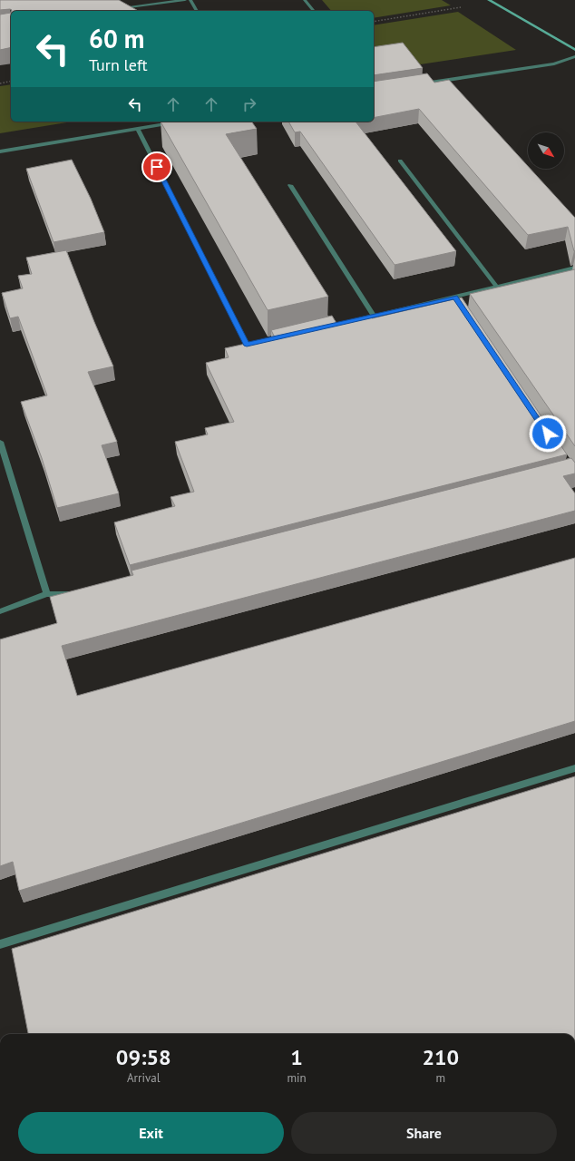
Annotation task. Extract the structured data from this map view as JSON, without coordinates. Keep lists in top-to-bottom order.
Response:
{
  "north": "bottom right",
  "page": {
    "turn": ["60 m", "Turn left"],
    "eta": [
      "09:58",
      "Arrival",
      "1",
      "min",
      "210",
      "m"
    ],
    "buttons": ["Exit", "Share"]
  }
}
